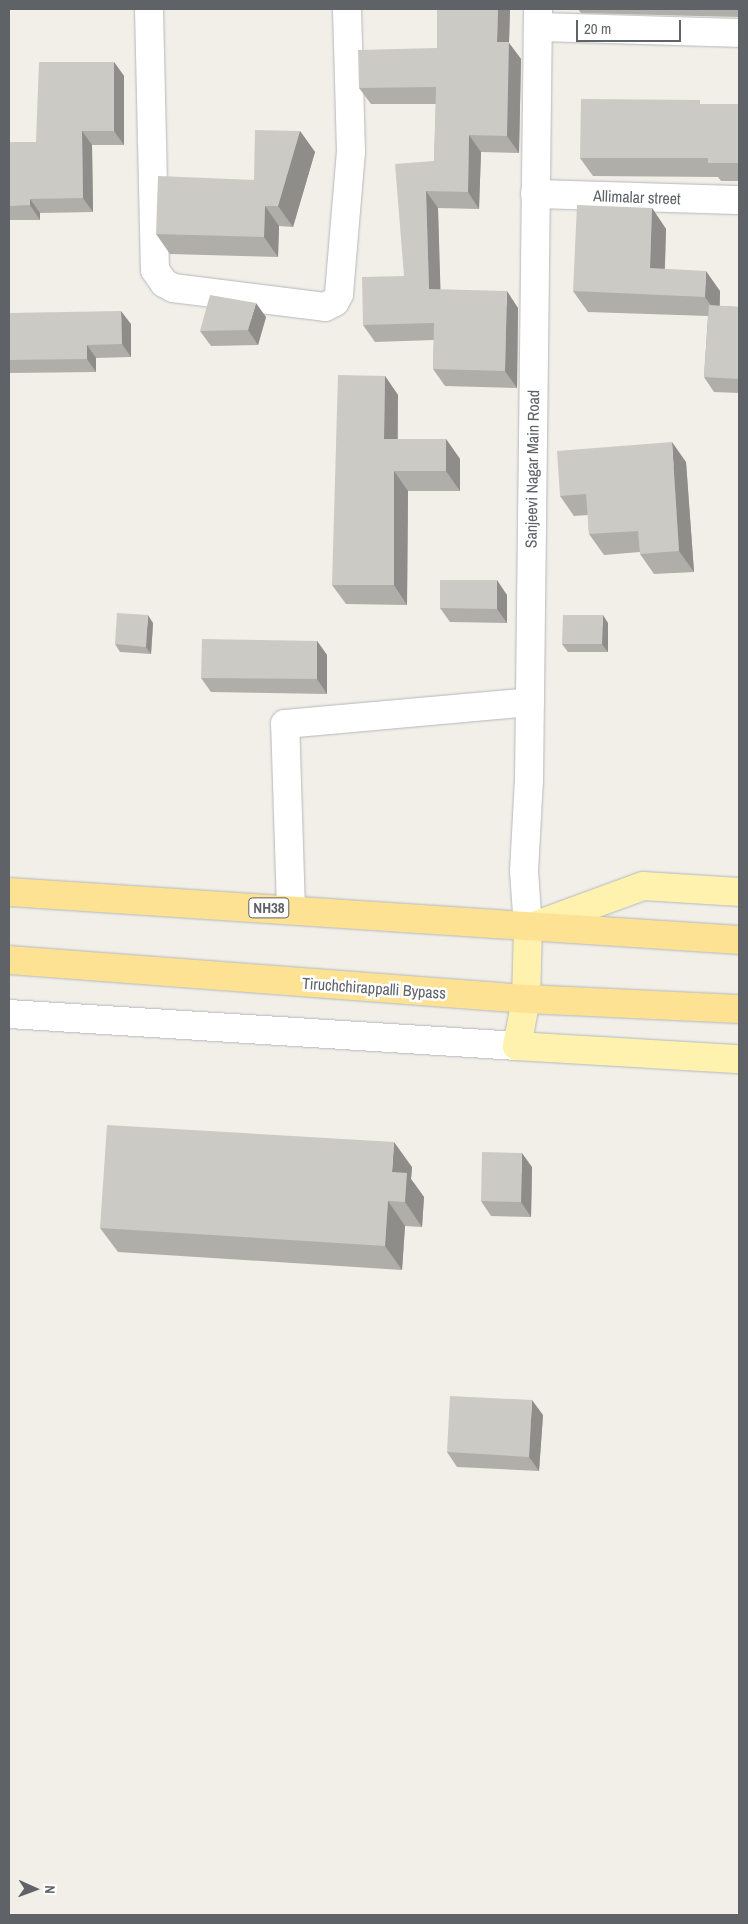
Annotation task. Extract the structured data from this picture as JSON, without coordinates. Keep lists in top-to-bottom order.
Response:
{
  "streets": {
    "highway": ["NH38", "Tiruchchirappalli Bypass"],
    "street": ["Allimalar street", "Sanjeevi Nagar Main Road"]
  },
  "crossings": [
    ["Allimalar street", "Sanjeevi Nagar Main Road"],
    ["Sanjeevi Nagar Main Road", "NH38"]
  ],
  "scale_bar": "20 m",
  "north": "right"
}
